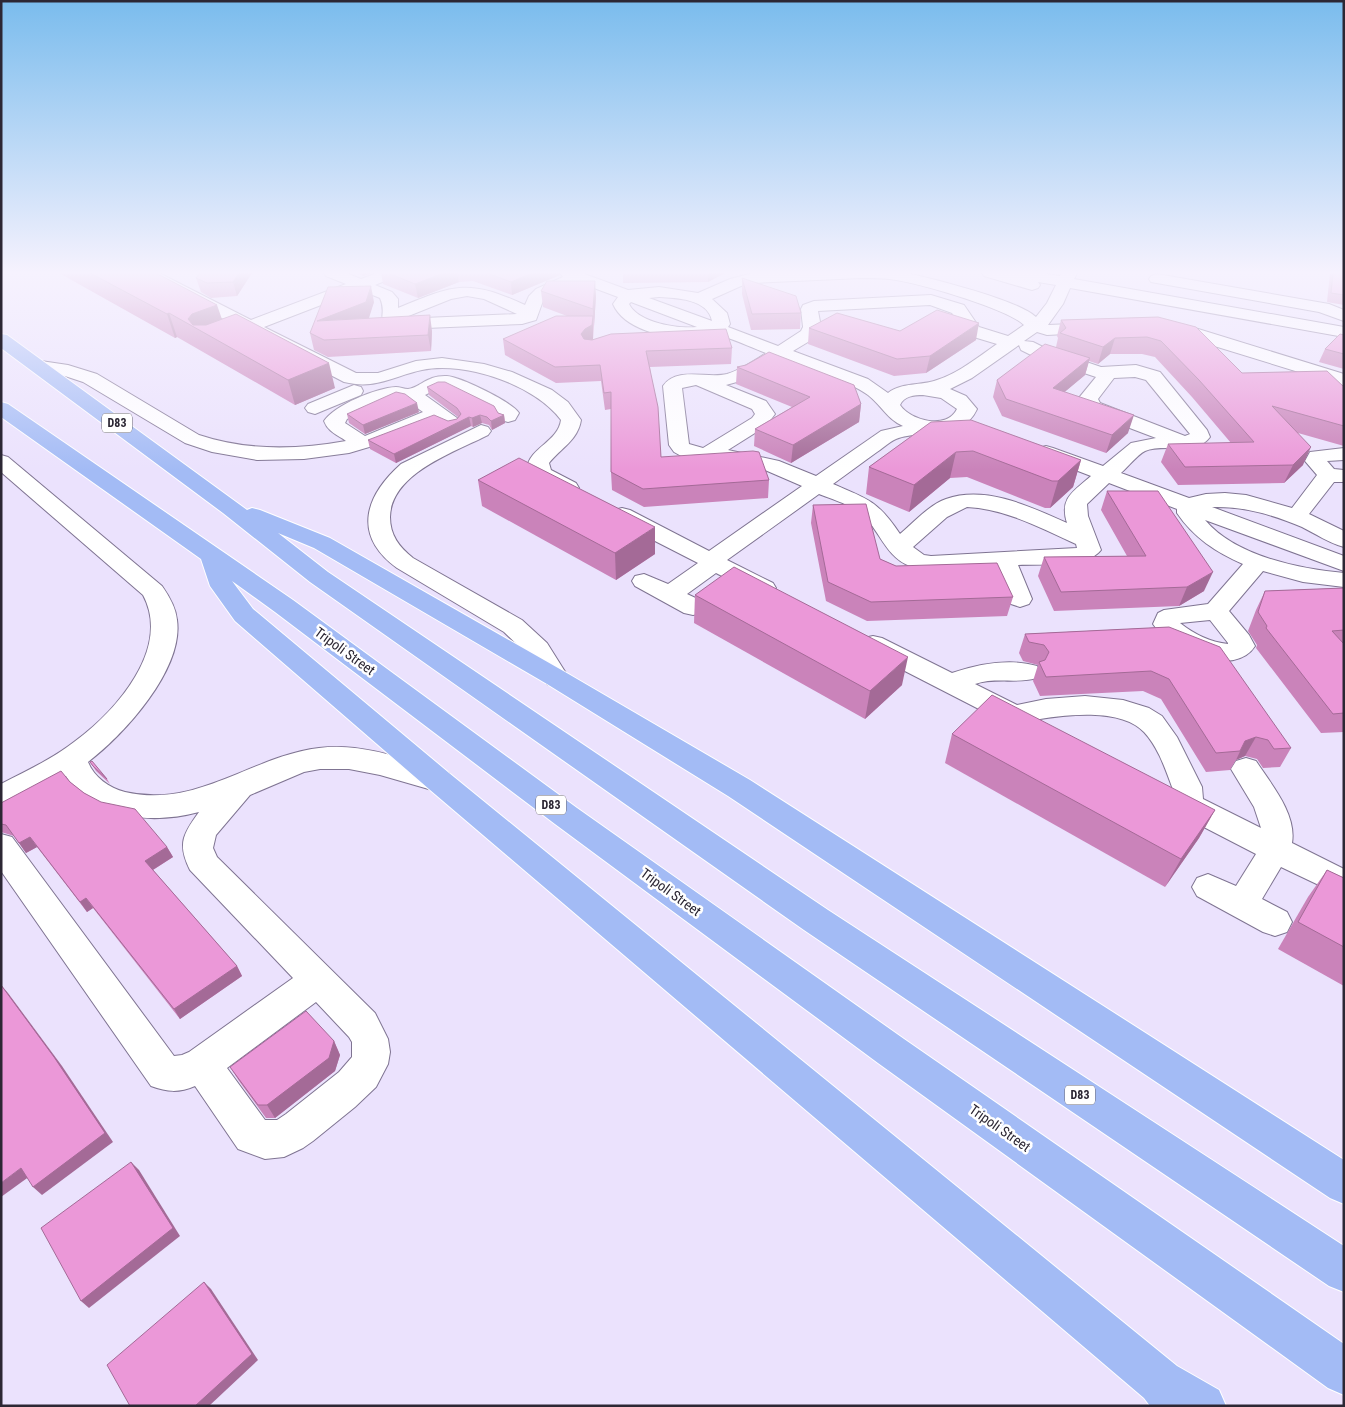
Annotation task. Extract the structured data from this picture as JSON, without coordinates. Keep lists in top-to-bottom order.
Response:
{
  "streets": {
    "highway": ["D83", "Tripoli Street"]
  }
}
